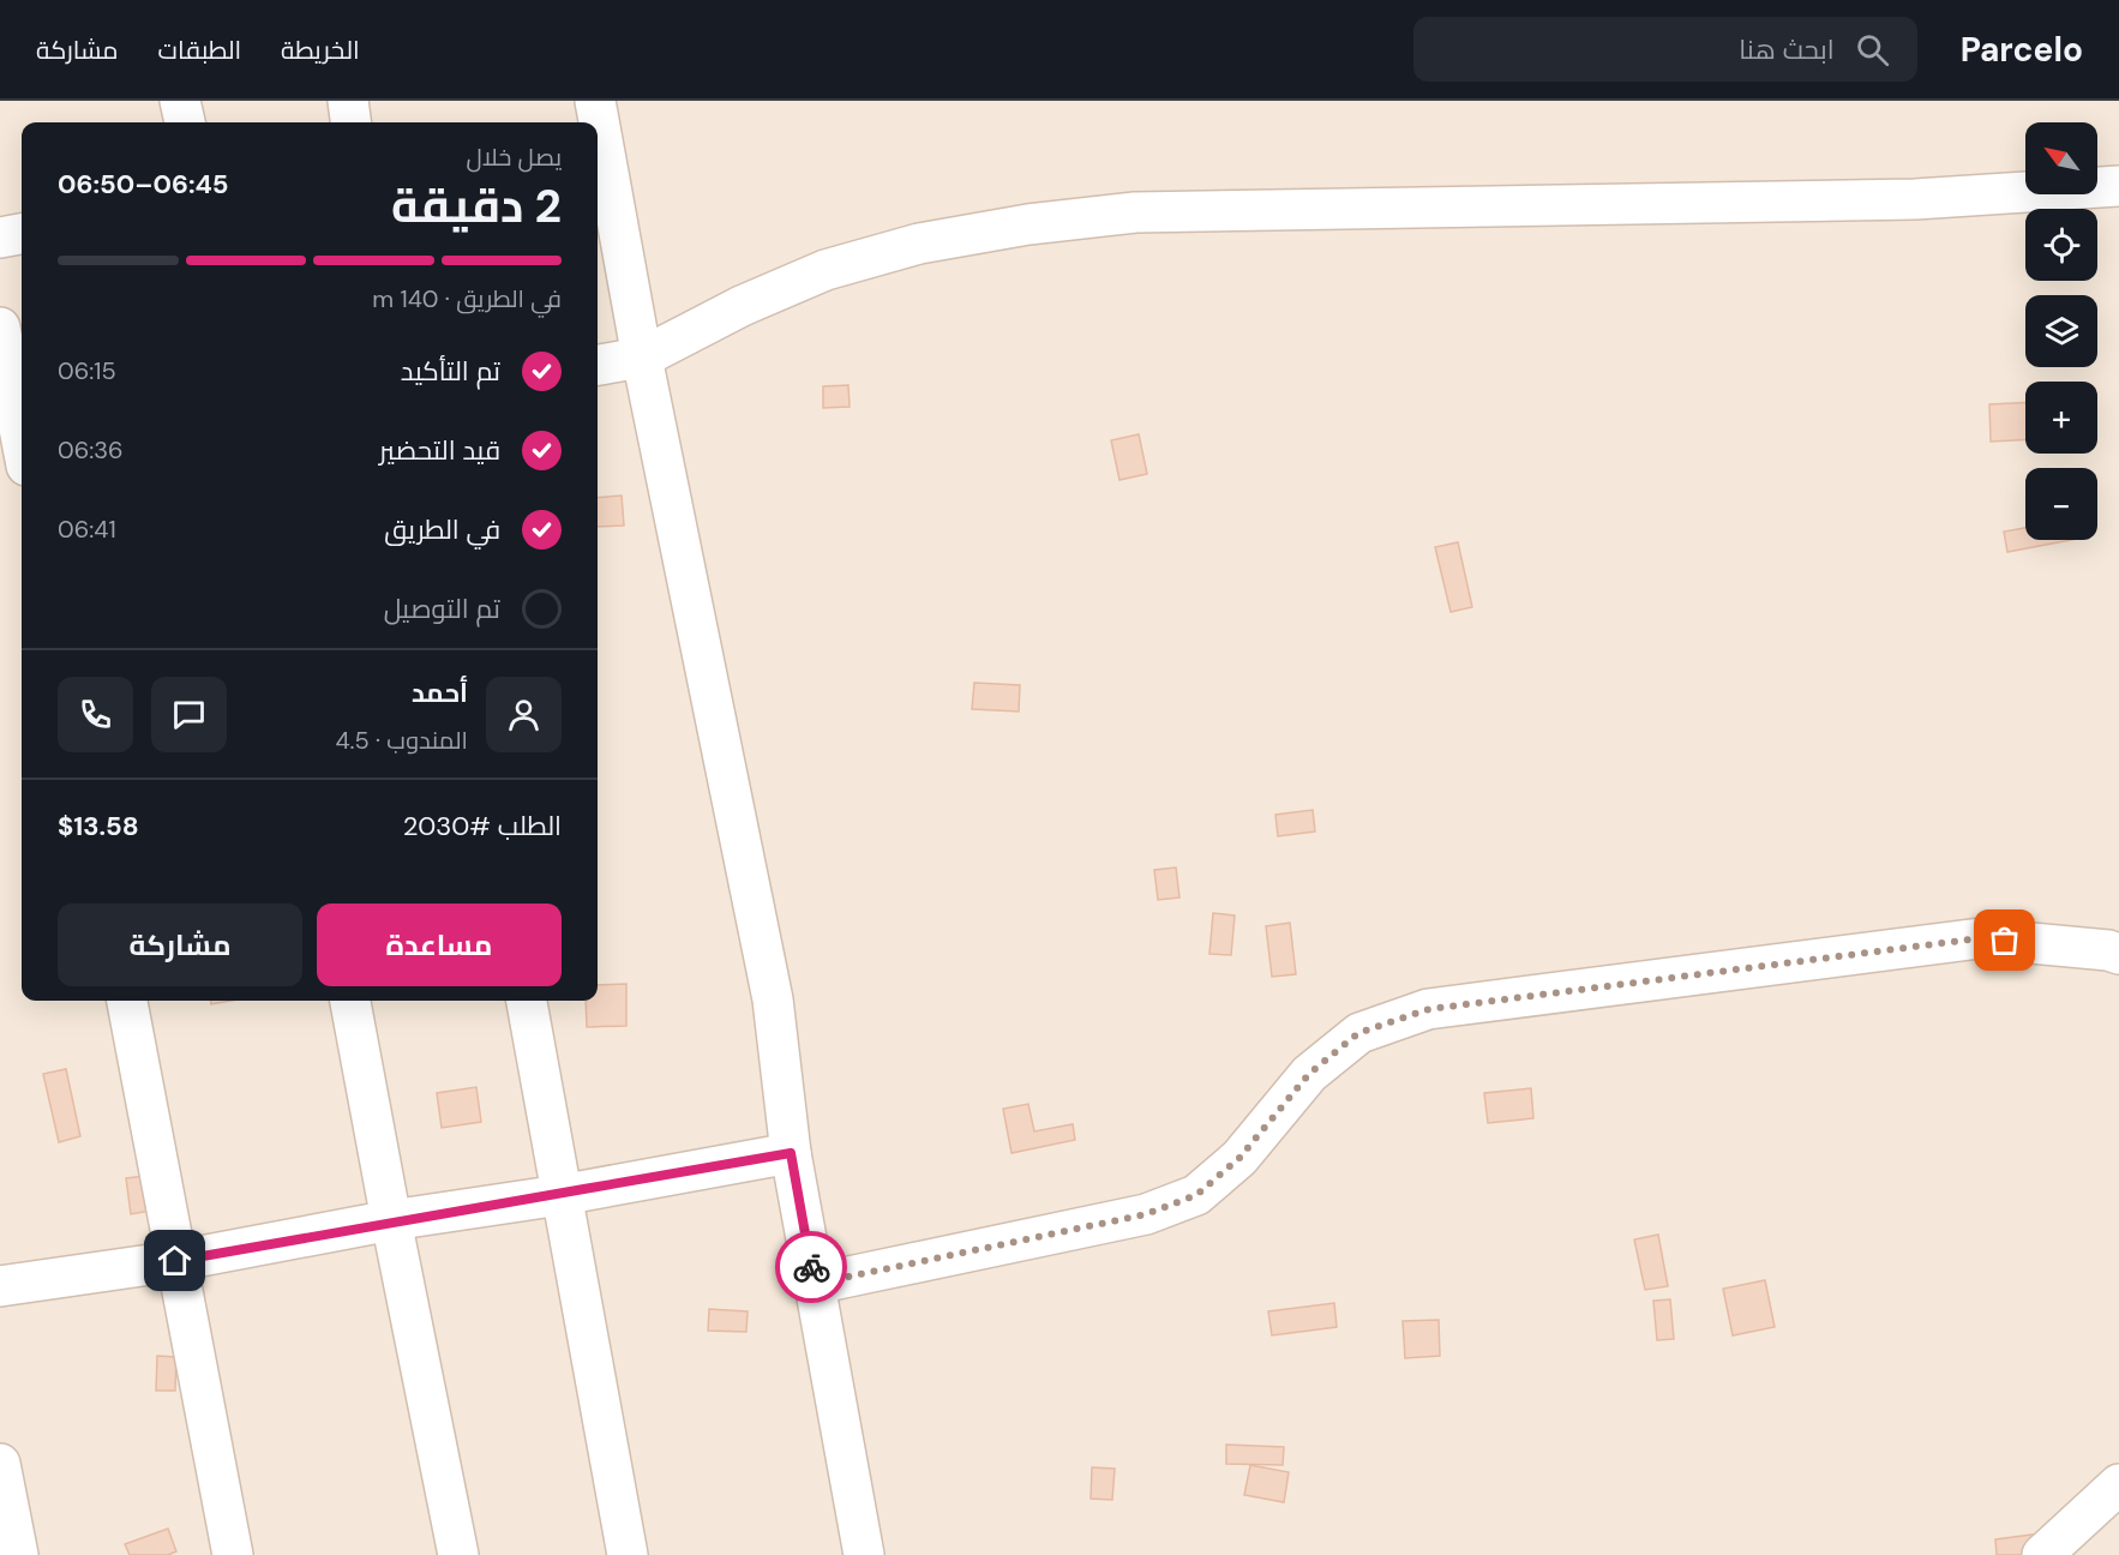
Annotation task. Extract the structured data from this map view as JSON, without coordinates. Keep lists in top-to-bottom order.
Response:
{
  "north": "top left",
  "page": {
    "header": "Parcelo",
    "search": "ابحث هنا",
    "nav": ["الخريطة", "الطبقات", "مشاركة"],
    "map_buttons": ["+", "−"],
    "heading": ["2 دقيقة", "يصل خلال", "06:45–06:50"],
    "panel": [
      "أحمد",
      "المندوب · 4.5",
      "الطلب #2030",
      "$13.58"
    ],
    "bar": "في الطريق · 140 m",
    "list": [
      ["تم التأكيد", "06:15"],
      ["قيد التحضير", "06:36"],
      ["في الطريق", "06:41"],
      "تم التوصيل"
    ],
    "buttons": ["مساعدة", "مشاركة"]
  }
}
